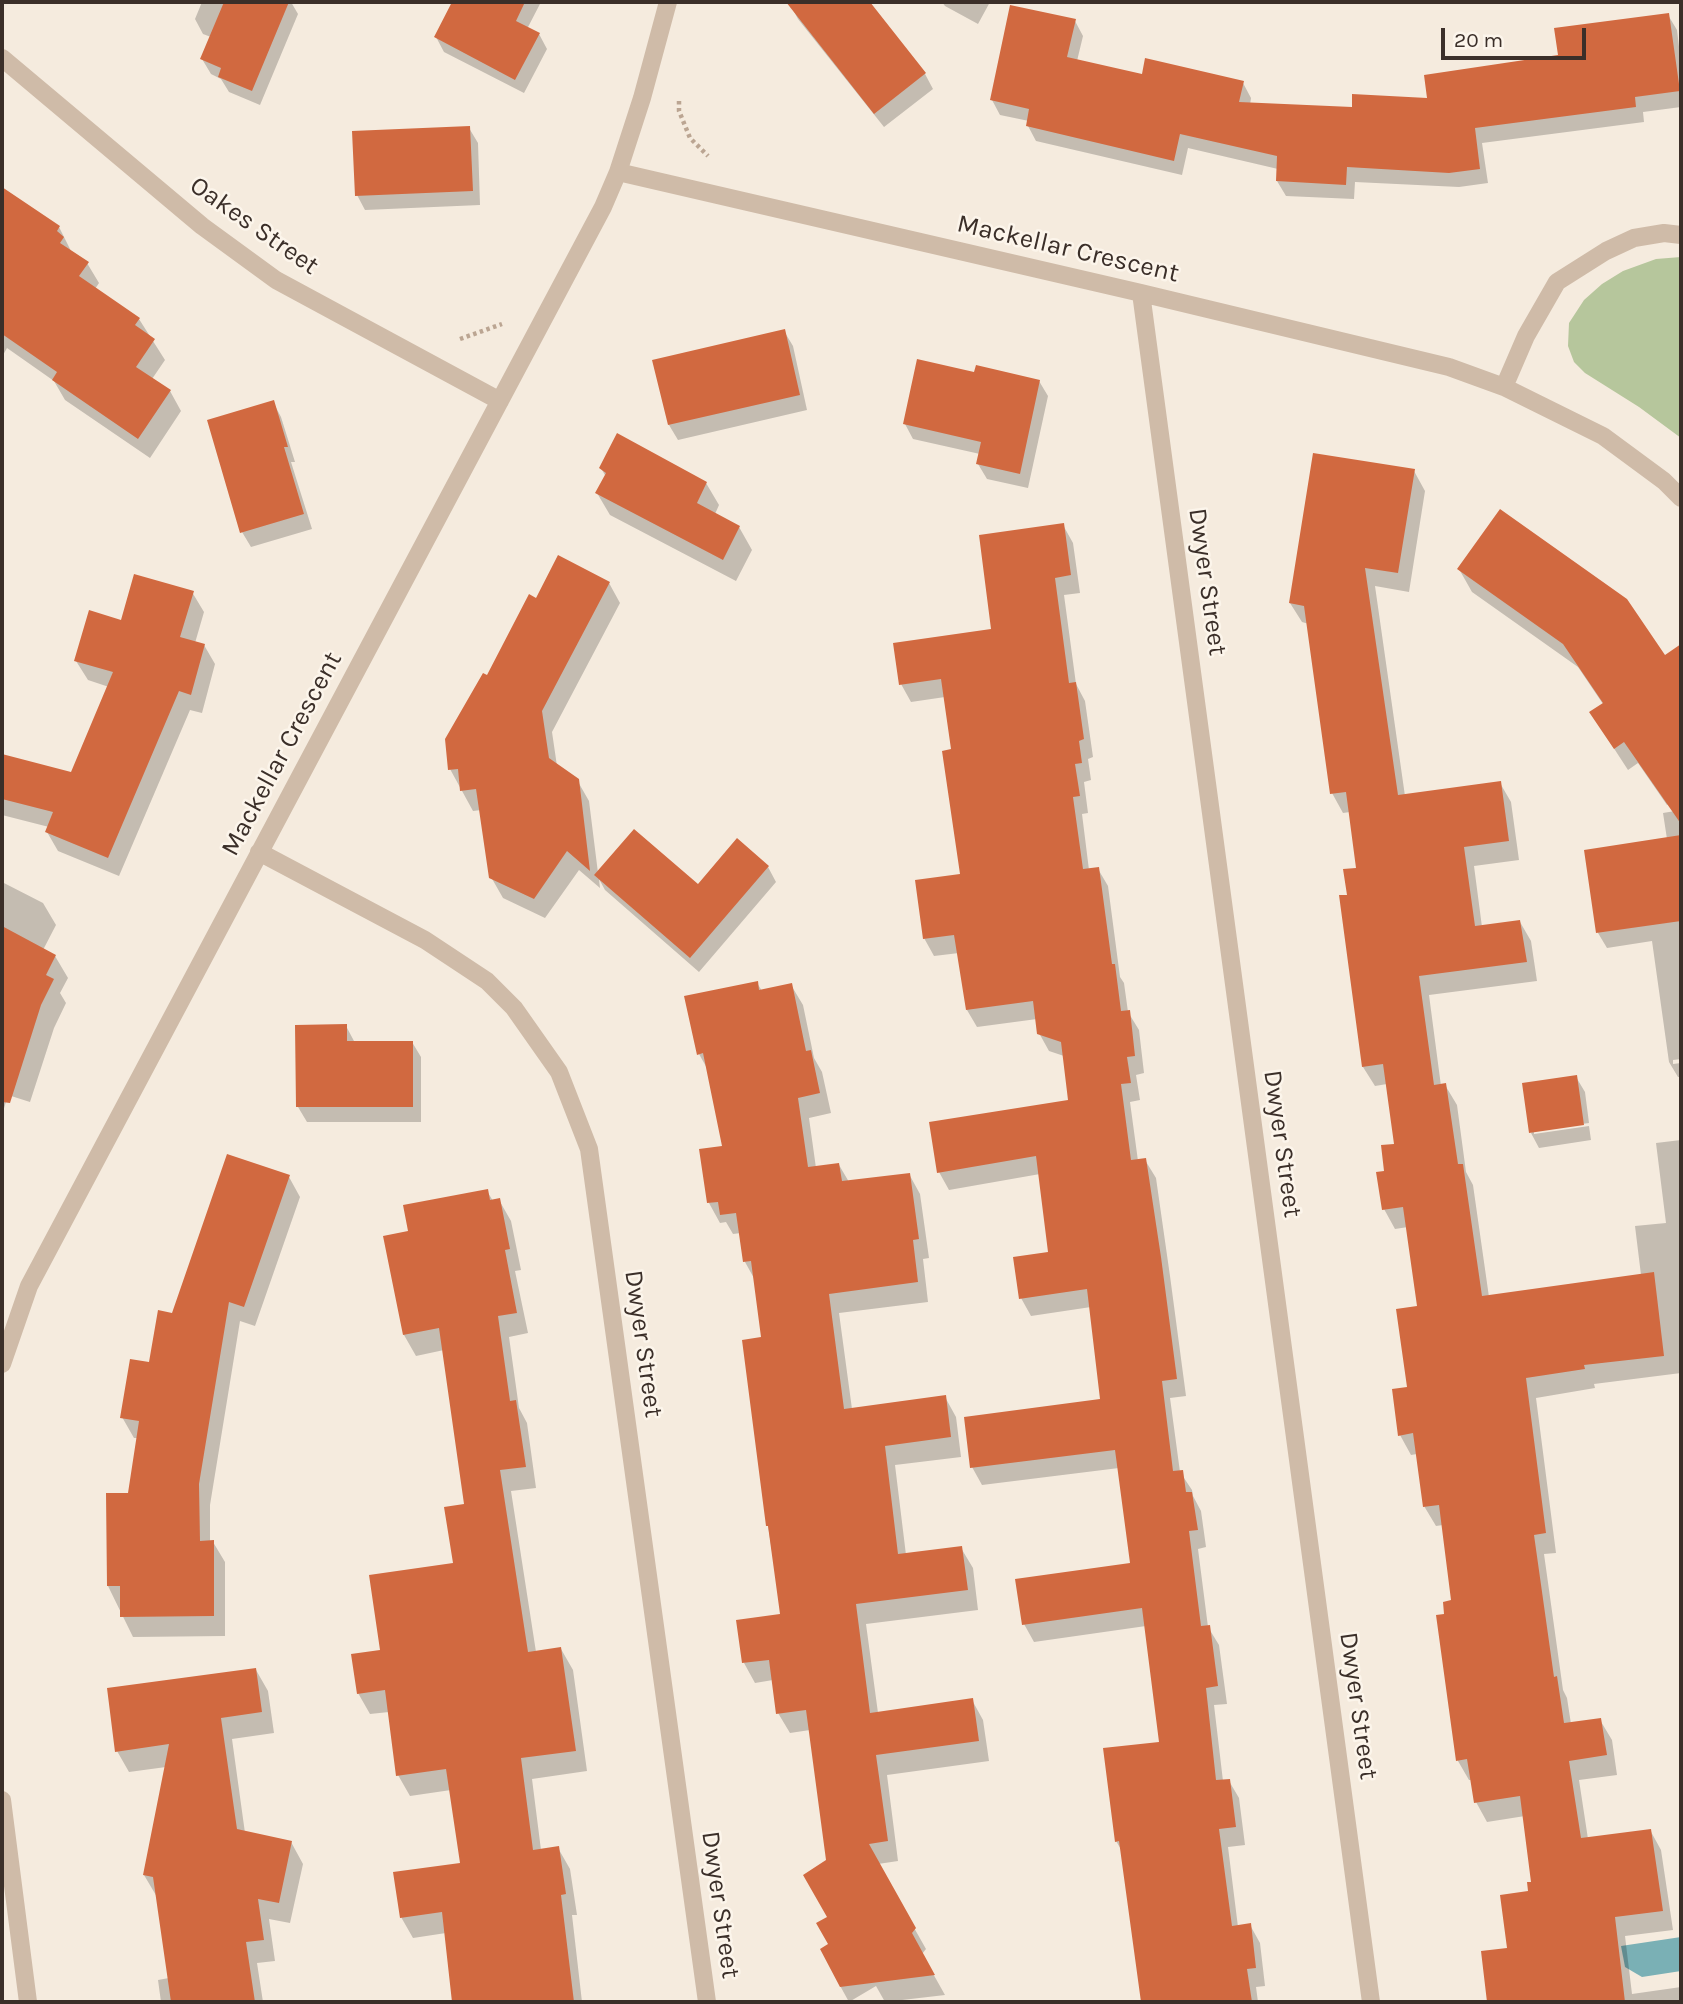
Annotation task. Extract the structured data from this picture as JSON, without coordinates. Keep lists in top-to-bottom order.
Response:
{
  "streets": {
    "street": ["Oakes Street", "Mackellar Crescent", "Dwyer Street"]
  },
  "crossings": [
    ["Oakes Street", "Mackellar Crescent"],
    ["Mackellar Crescent", "Dwyer Street"]
  ],
  "scale_bar": "20 m"
}
